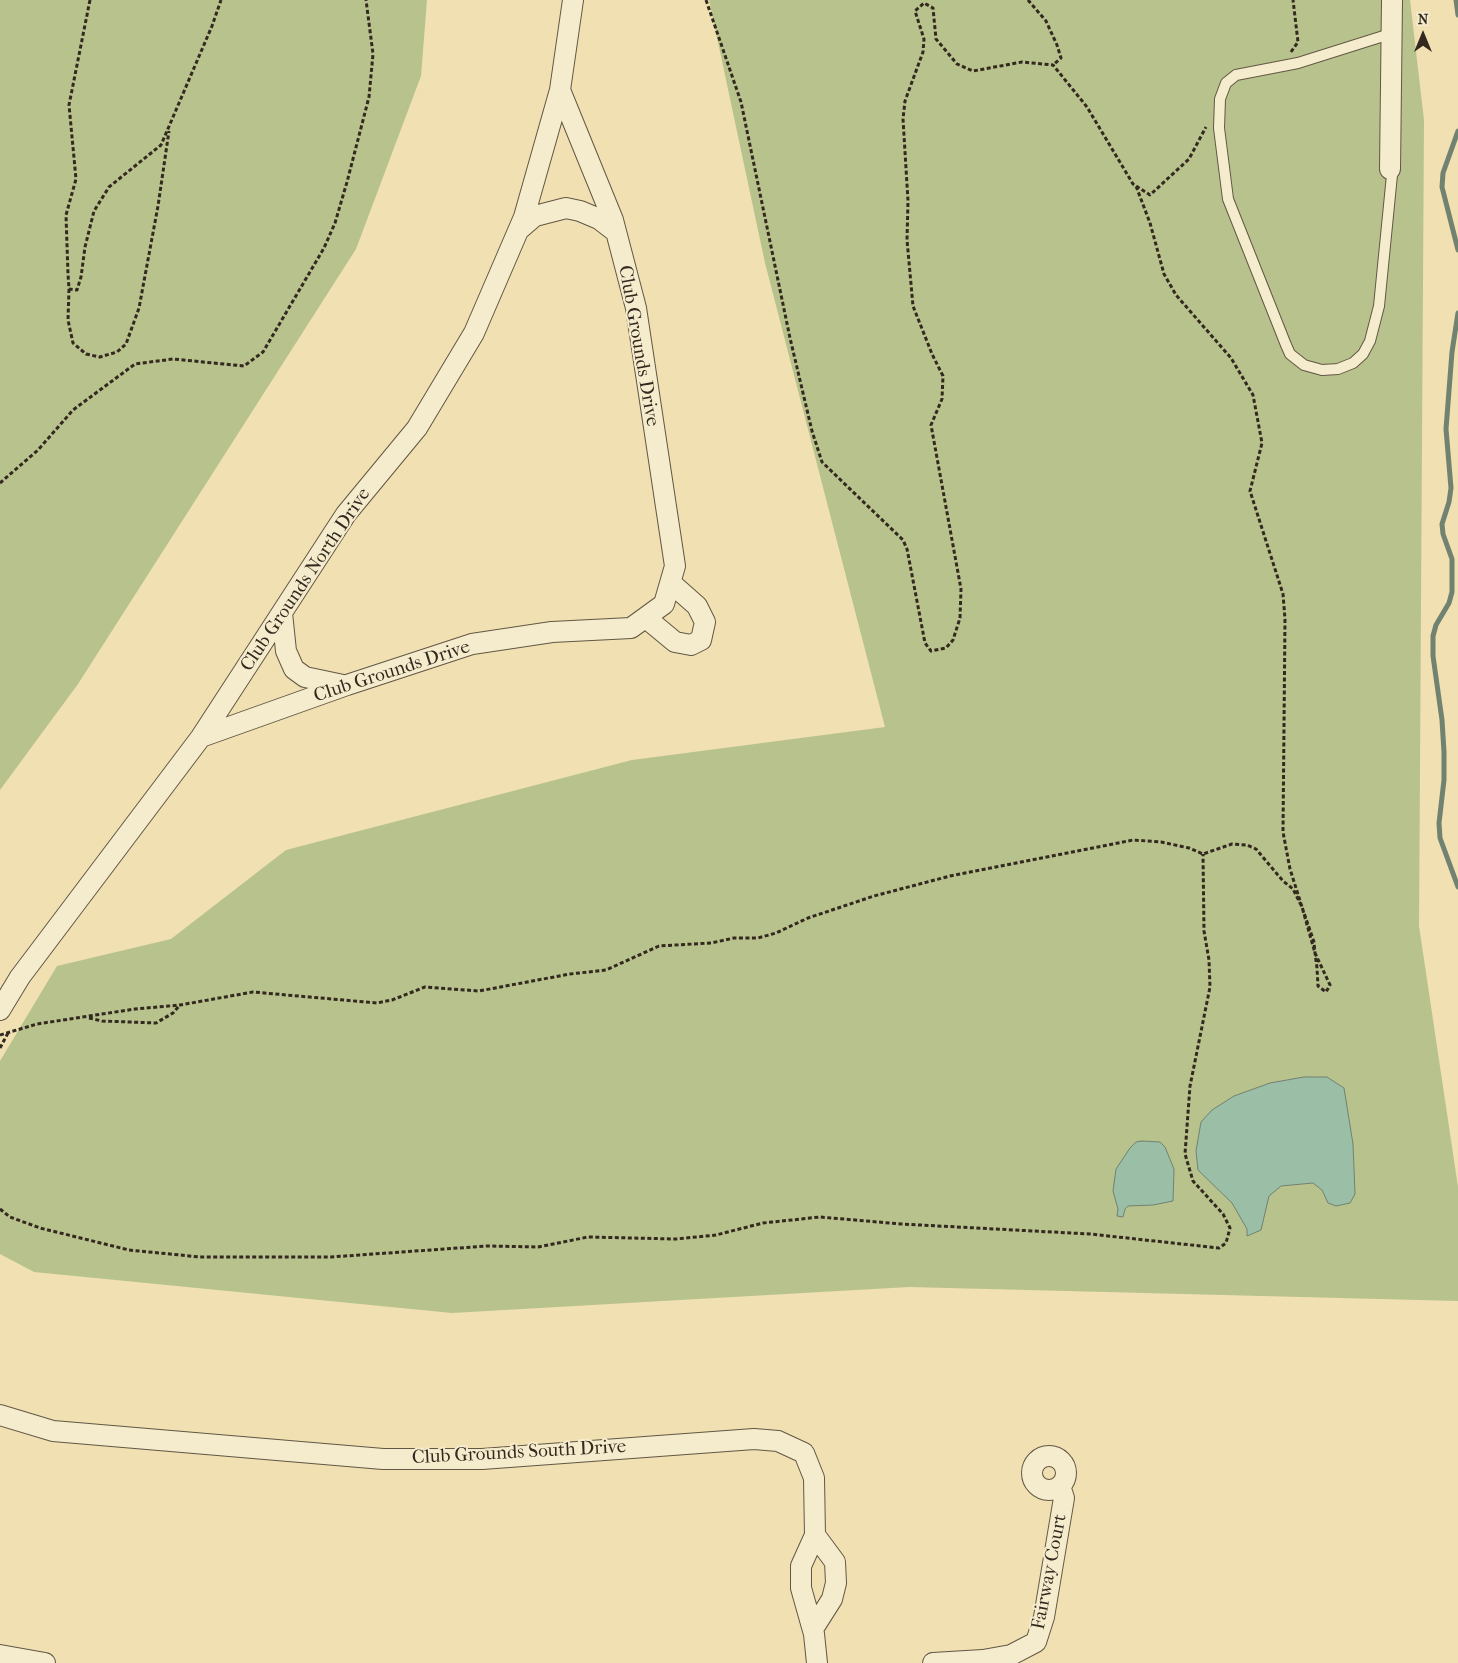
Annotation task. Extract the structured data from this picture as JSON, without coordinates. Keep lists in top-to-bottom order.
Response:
{
  "streets": {
    "street": [
      "Club Grounds Drive",
      "Club Grounds North Drive",
      "Club Grounds South Drive",
      "Fairway Court"
    ]
  },
  "crossings": [
    ["Club Grounds Drive", "Club Grounds North Drive"]
  ],
  "north": "top"
}
